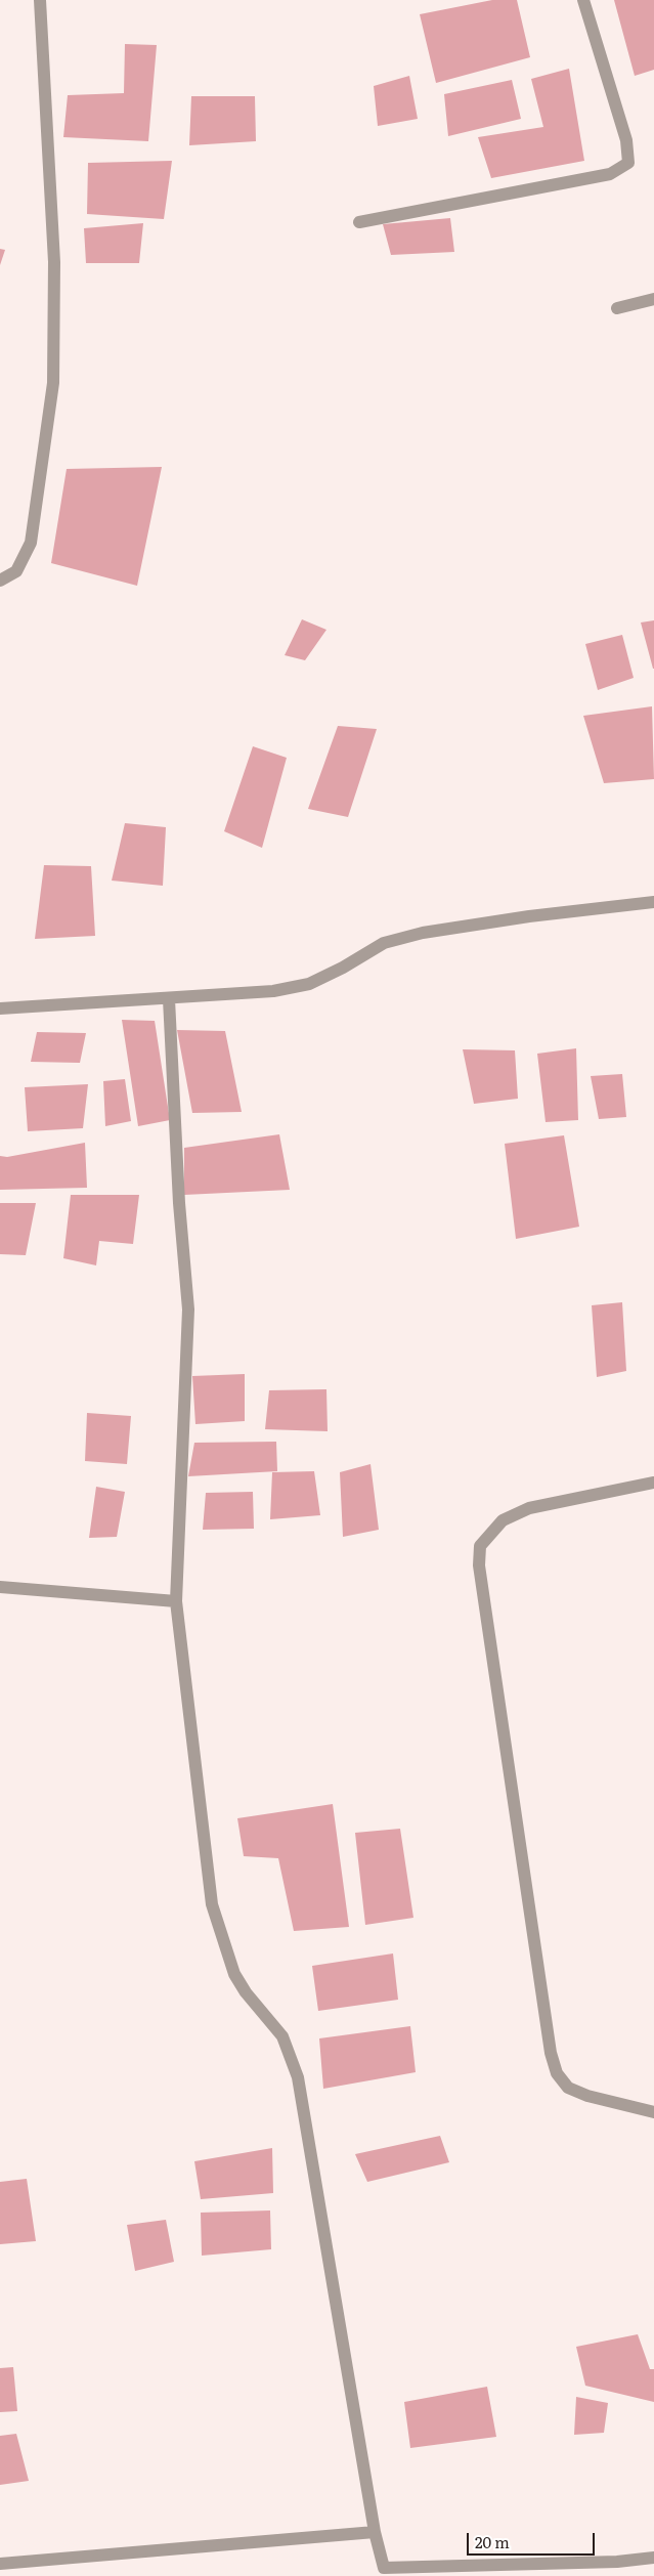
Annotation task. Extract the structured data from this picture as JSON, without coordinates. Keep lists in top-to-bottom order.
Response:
{
  "scale_bar": "20 m"
}
